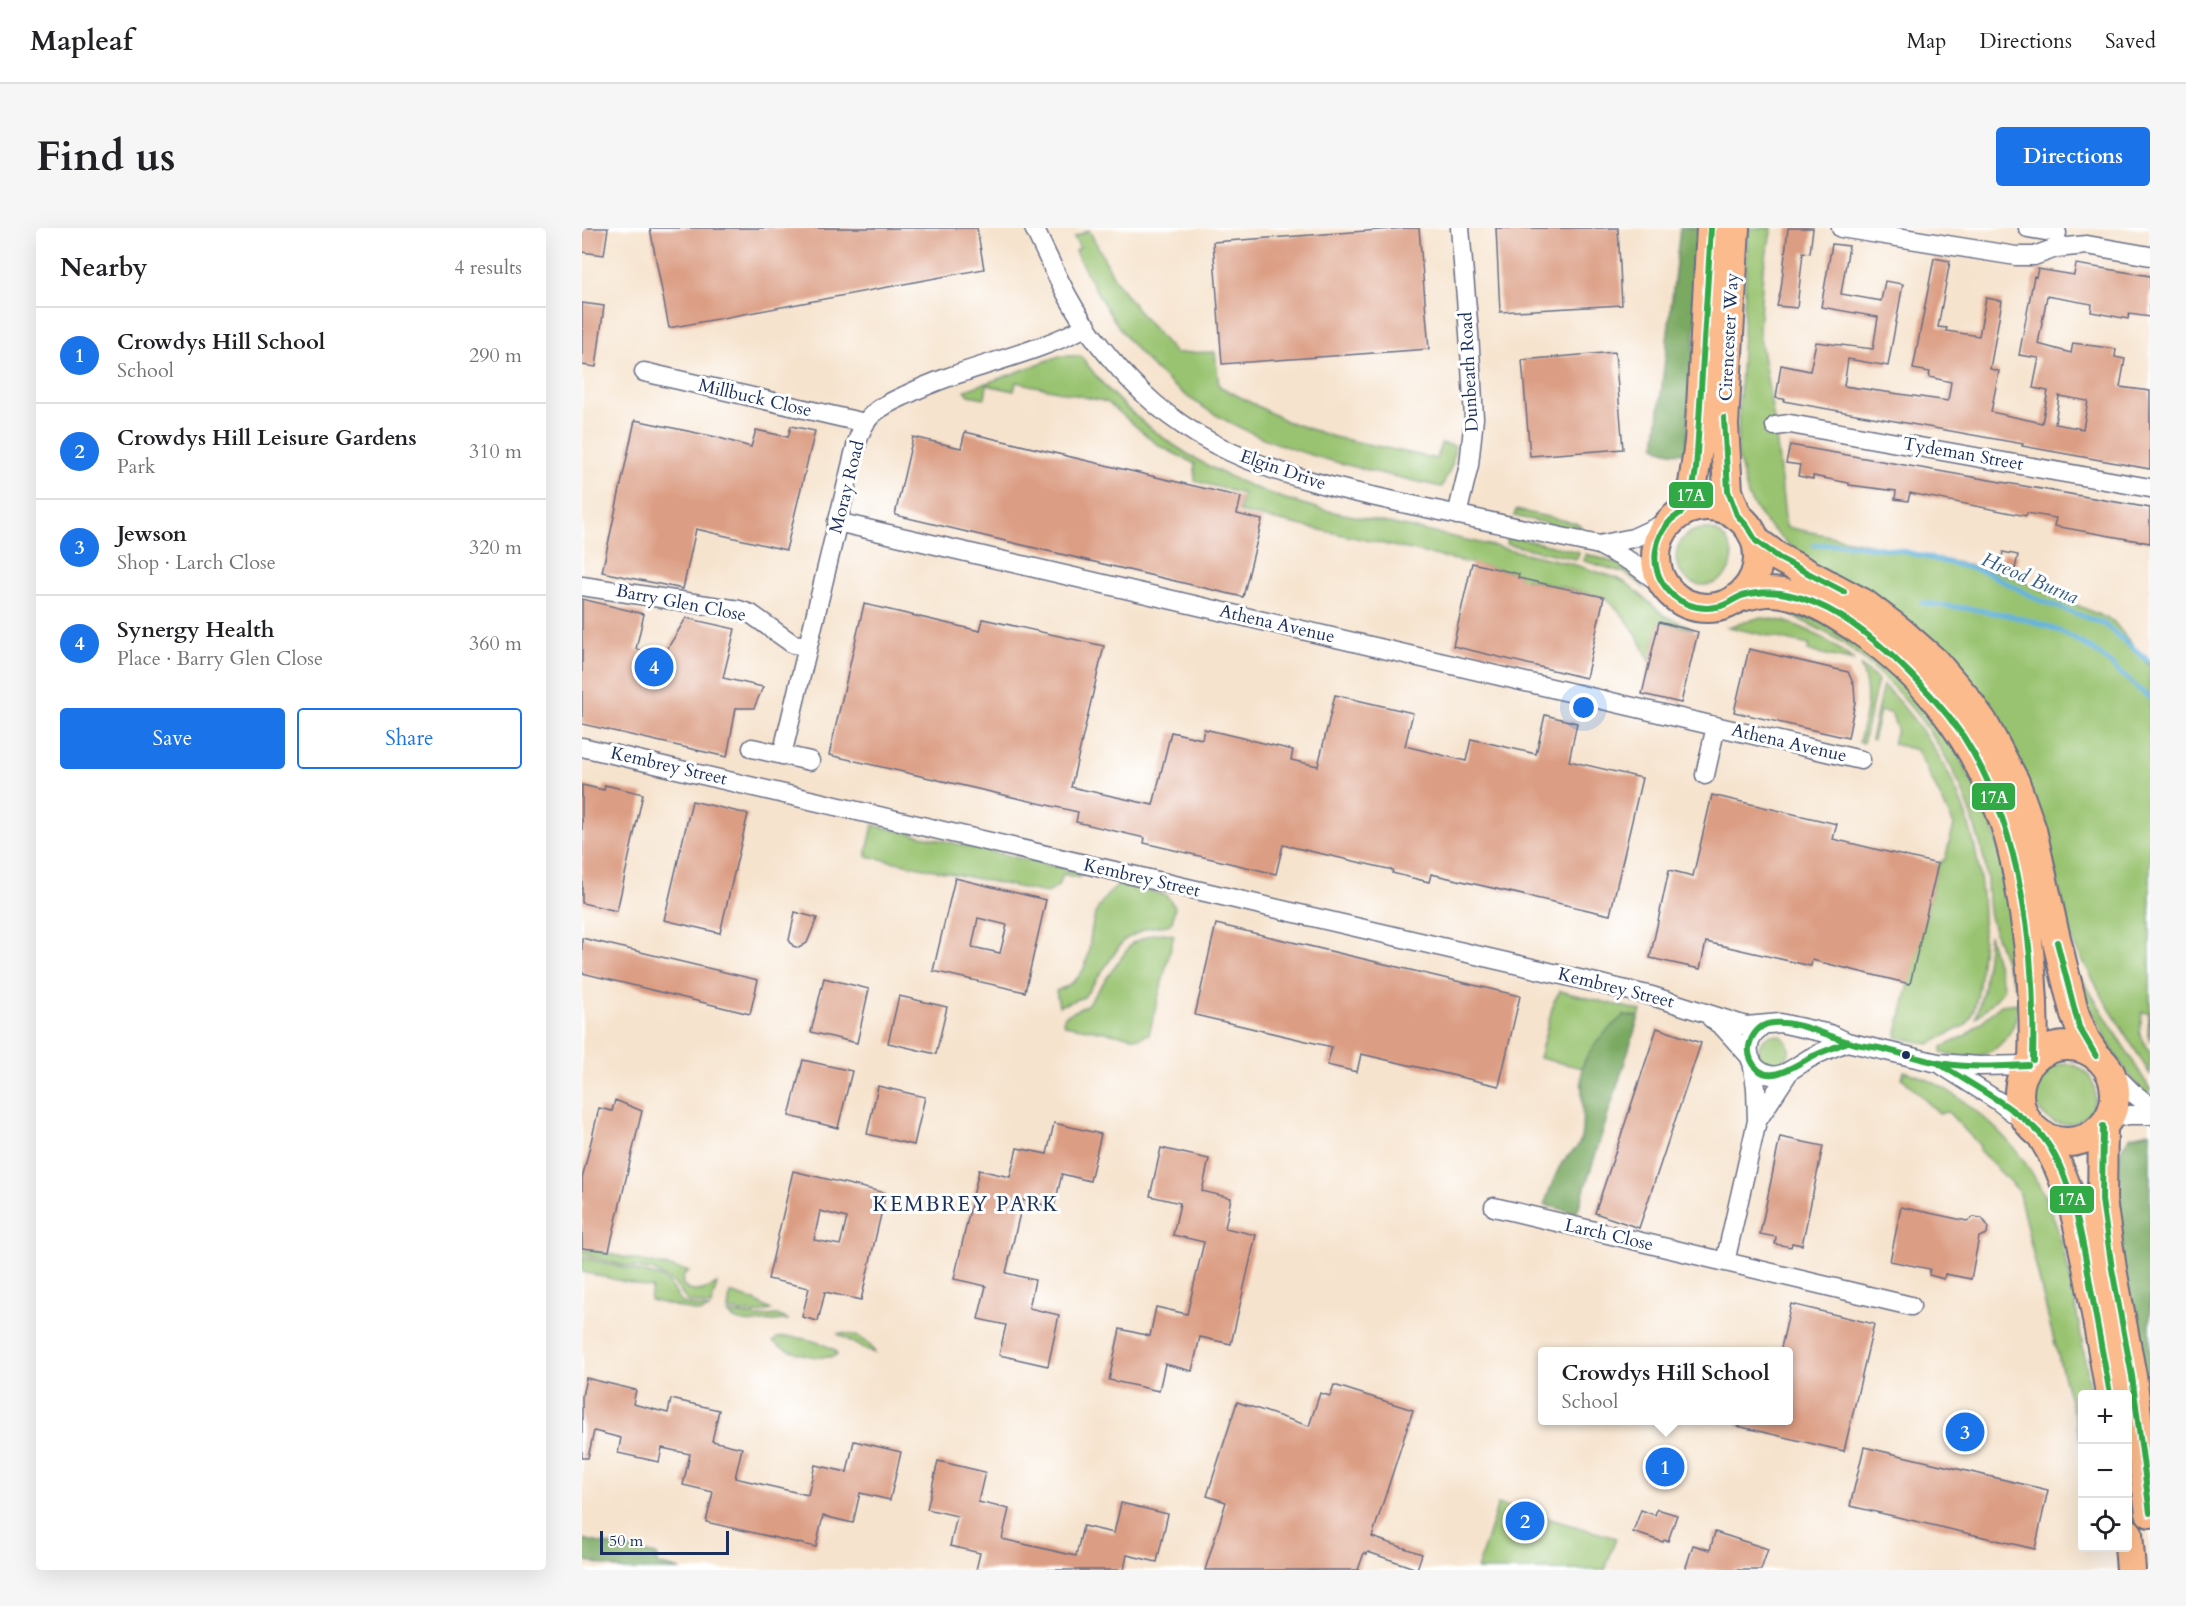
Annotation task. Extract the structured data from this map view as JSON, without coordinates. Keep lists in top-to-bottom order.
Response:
{
  "streets": {
    "main road": ["Cirencester Way"],
    "street": [
      "Dunbeath Road",
      "Millbuck Close",
      "Tydeman Street",
      "Elgin Drive",
      "Moray Road",
      "Barry Glen Close",
      "Athena Avenue",
      "Kembrey Street",
      "Larch Close"
    ]
  },
  "crossings": [
    ["Cirencester Way", "Elgin Drive"],
    ["Dunbeath Road", "Elgin Drive"],
    ["Millbuck Close", "Moray Road"],
    ["Elgin Drive", "Moray Road"],
    ["Moray Road", "Barry Glen Close"],
    ["Moray Road", "Athena Avenue"]
  ],
  "districts": ["KEMBREY PARK"],
  "water": ["Hreod Burna"],
  "lines": ["transit line 17A"],
  "scale_bar": "50 m",
  "page": {
    "header": "Mapleaf",
    "nav": ["Map", "Directions", "Saved"],
    "buttons": [
      "Directions",
      ["Save", "Share"]
    ],
    "title": "Find us",
    "heading": ["Nearby", "4 results"],
    "list": [
      {
        "mark": "1",
        "name": "Crowdys Hill School",
        "note": "School",
        "value": "290 m"
      },
      {
        "mark": "2",
        "name": "Crowdys Hill Leisure Gardens",
        "note": "Park",
        "value": "310 m"
      },
      {
        "mark": "3",
        "name": "Jewson",
        "note": "Shop · Larch Close",
        "value": "320 m"
      },
      {
        "mark": "4",
        "name": "Synergy Health",
        "note": "Place · Barry Glen Close",
        "value": "360 m"
      }
    ],
    "pins": [
      "4",
      "3",
      "1",
      "2"
    ],
    "popup": ["Crowdys Hill School", "School"],
    "map_buttons": ["+", "−"],
    "scale": "50 m"
  }
}
